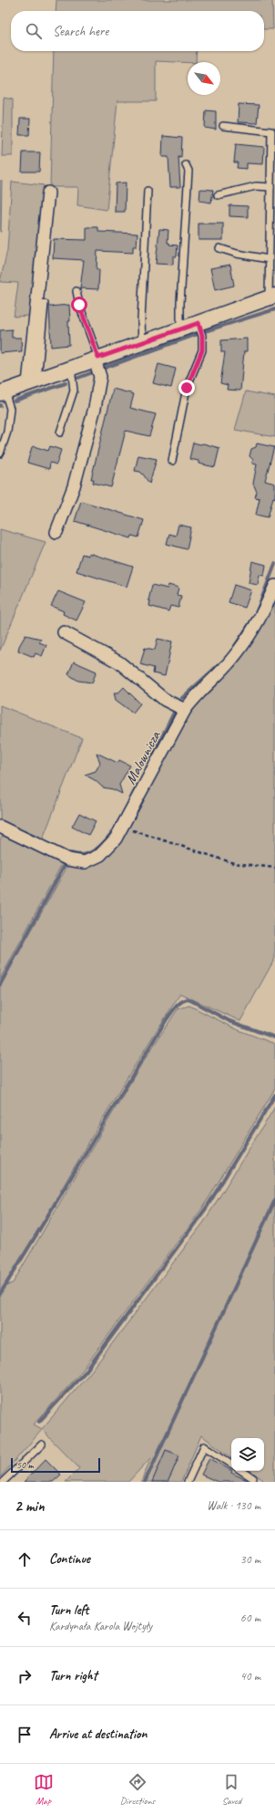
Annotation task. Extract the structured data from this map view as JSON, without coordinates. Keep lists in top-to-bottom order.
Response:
{
  "streets": {
    "street": ["Malownicza"]
  },
  "scale_bar": "50 m",
  "north": "bottom right",
  "page": {
    "search": "Search here",
    "scale": "50 m",
    "heading": ["2 min", "Walk · 130 m"],
    "list": [
      ["Continue", "30 m"],
      ["Turn left", "Kardynała Karola Wojtyły", "60 m"],
      ["Turn right", "40 m"],
      "Arrive at destination"
    ],
    "nav": ["Map", "Directions", "Saved"]
  }
}
